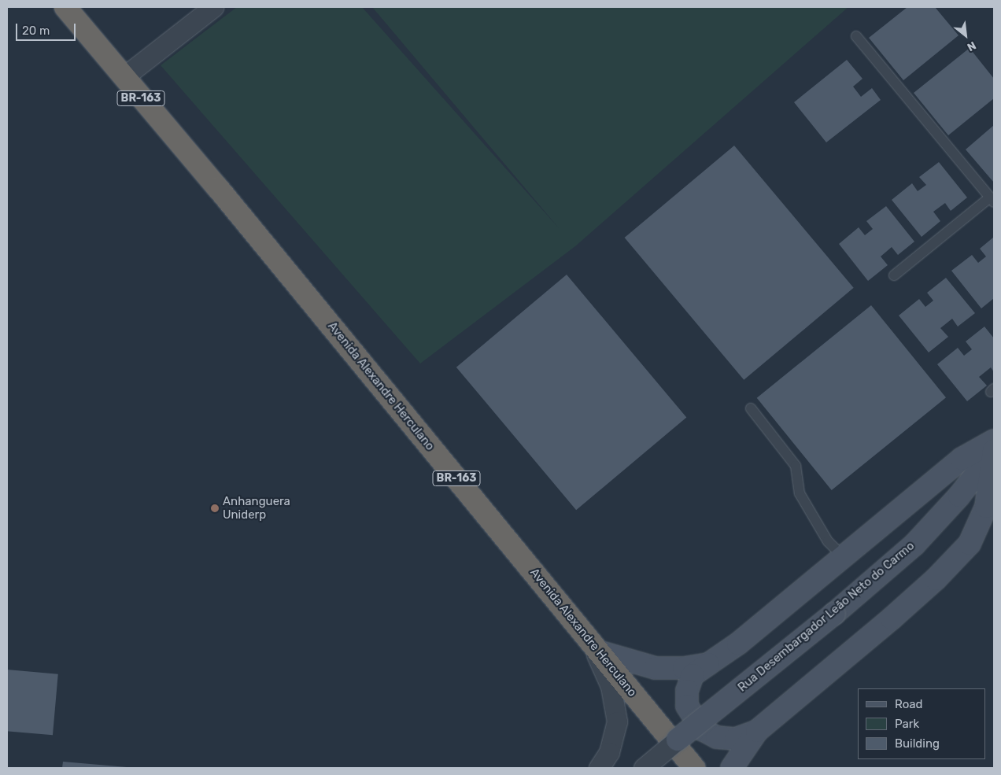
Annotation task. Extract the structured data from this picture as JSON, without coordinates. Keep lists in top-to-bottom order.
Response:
{
  "streets": {
    "highway": ["BR-163", "Avenida Alexandre Herculano"],
    "main road": ["Rua Desembargador Leão Neto do Carmo"]
  },
  "places": ["Anhanguera Uniderp"],
  "legend": ["Road", "Park", "Building"],
  "scale_bar": "20 m",
  "north": "bottom right"
}
